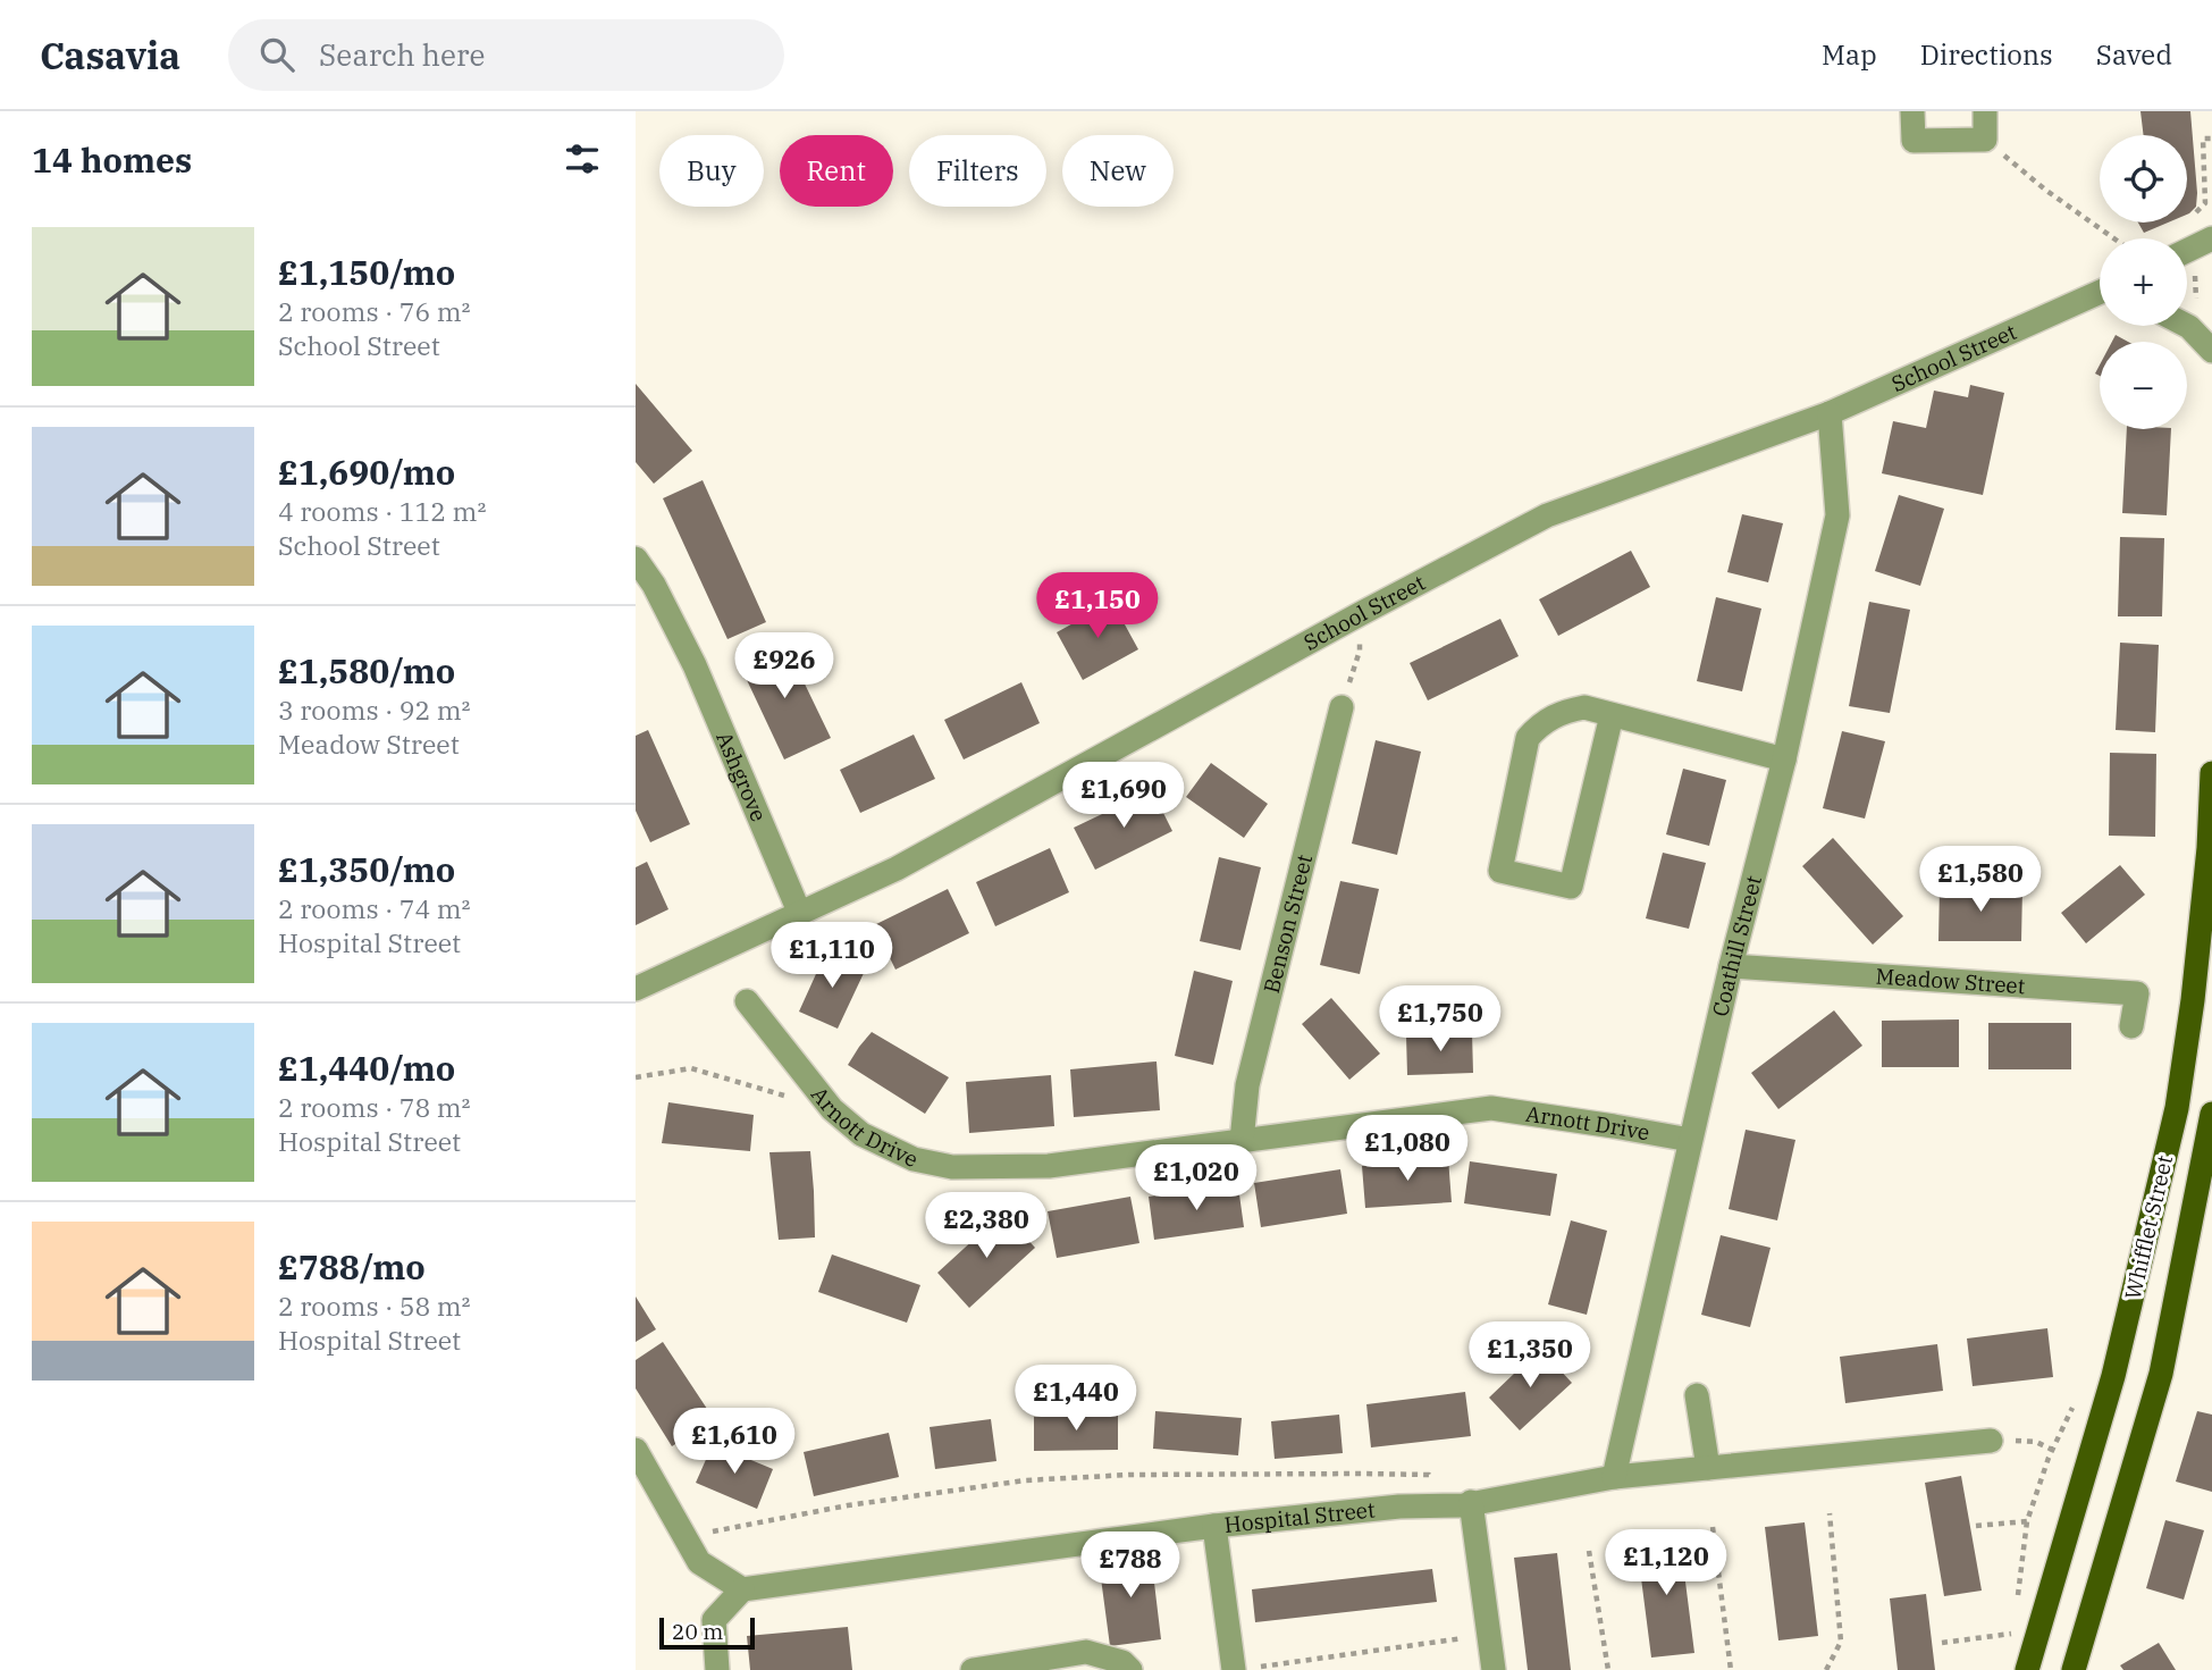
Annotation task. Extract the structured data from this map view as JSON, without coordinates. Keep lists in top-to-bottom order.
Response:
{
  "streets": {
    "main road": ["Whifflet Street"],
    "street": [
      "School Street",
      "Ashgrove",
      "Benson Street",
      "Coathill Street",
      "Meadow Street",
      "Arnott Drive",
      "Hospital Street"
    ]
  },
  "crossings": [
    ["School Street", "Ashgrove"],
    ["School Street", "Coathill Street"],
    ["Benson Street", "Arnott Drive"],
    ["Coathill Street", "Meadow Street"],
    ["Coathill Street", "Arnott Drive"],
    ["Coathill Street", "Hospital Street"]
  ],
  "scale_bar": "20 m",
  "page": {
    "header": "Casavia",
    "search": "Search here",
    "nav": ["Map", "Directions", "Saved"],
    "heading": "14 homes",
    "map_buttons": ["+", "−"],
    "chip": [
      "Buy",
      "Rent",
      "Filters",
      "New"
    ],
    "list": [
      {
        "name": "£1,150/mo",
        "note": "2 rooms · 76 m² · School Street"
      },
      {
        "name": "£1,690/mo",
        "note": "4 rooms · 112 m² · School Street"
      },
      {
        "name": "£1,580/mo",
        "note": "3 rooms · 92 m² · Meadow Street"
      },
      {
        "name": "£1,350/mo",
        "note": "2 rooms · 74 m² · Hospital Street"
      },
      {
        "name": "£1,440/mo",
        "note": "2 rooms · 78 m² · Hospital Street"
      },
      {
        "name": "£788/mo",
        "note": "2 rooms · 58 m² · Hospital Street"
      }
    ],
    "price": [
      "£1,150",
      "£926",
      "£1,690",
      "£1,580",
      "£1,110",
      "£1,750",
      "£1,080",
      "£1,020",
      "£2,380",
      "£1,350",
      "£1,440",
      "£1,610",
      "£1,120",
      "£788"
    ],
    "scale": "20 m"
  }
}
